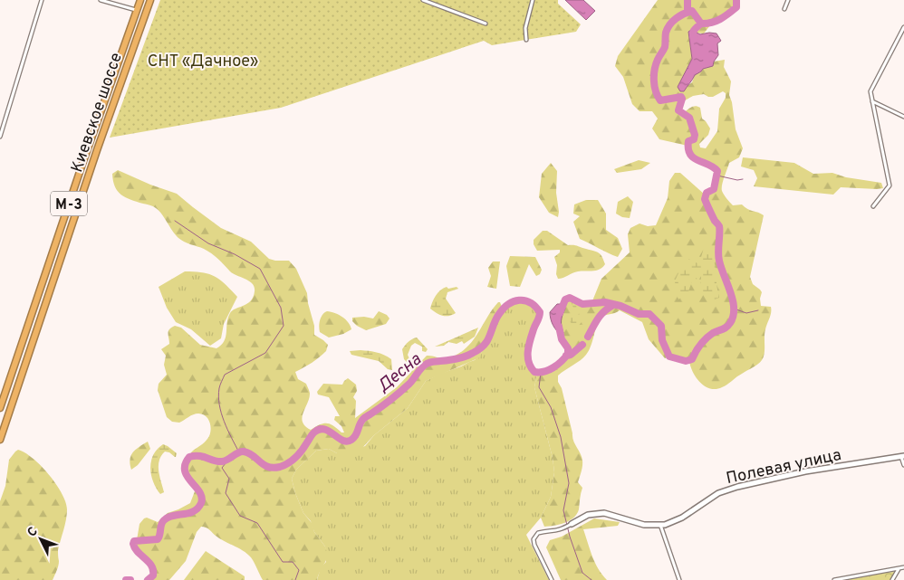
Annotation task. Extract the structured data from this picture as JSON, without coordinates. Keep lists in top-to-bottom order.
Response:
{
  "streets": {
    "highway": ["Киевское шоссе", "М-3"],
    "street": ["Полевая улица"]
  },
  "water": ["Десна"],
  "parks": ["СНТ «Дачное»"],
  "north": "top left"
}
